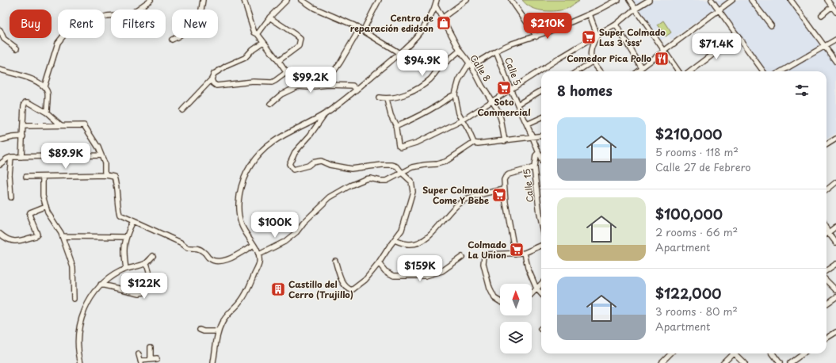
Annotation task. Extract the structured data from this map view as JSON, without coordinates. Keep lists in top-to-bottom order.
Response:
{
  "streets": {
    "street": ["Calle 8", "Calle 5", "Calle 15"]
  },
  "crossings": [
    ["Calle 5", "Calle 15"]
  ],
  "places": {
    "shop": ["Centro de reparación edidson"],
    "supermarket": [
      "Super Colmado Las 3 'sss'",
      "Soto Commercial",
      "Super Colmado Come Y Bebe",
      "Colmado La Union"
    ],
    "restaurant": ["Comedor Pica Pollo"],
    "building": ["Castillo del Cerro (Trujillo)"]
  },
  "north": "top",
  "page": {
    "chip": [
      "Buy",
      "Rent",
      "Filters",
      "New"
    ],
    "price": [
      "$210K",
      "$71.4K",
      "$94.9K",
      "$99.2K",
      "$89.9K",
      "$100K",
      "$159K",
      "$122K"
    ],
    "heading": "8 homes",
    "list": [
      {
        "name": "$210,000",
        "note": "5 rooms · 118 m² · Calle 27 de Febrero"
      },
      {
        "name": "$100,000",
        "note": "2 rooms · 66 m² · Apartment"
      },
      {
        "name": "$122,000",
        "note": "3 rooms · 80 m² · Apartment"
      }
    ]
  }
}
